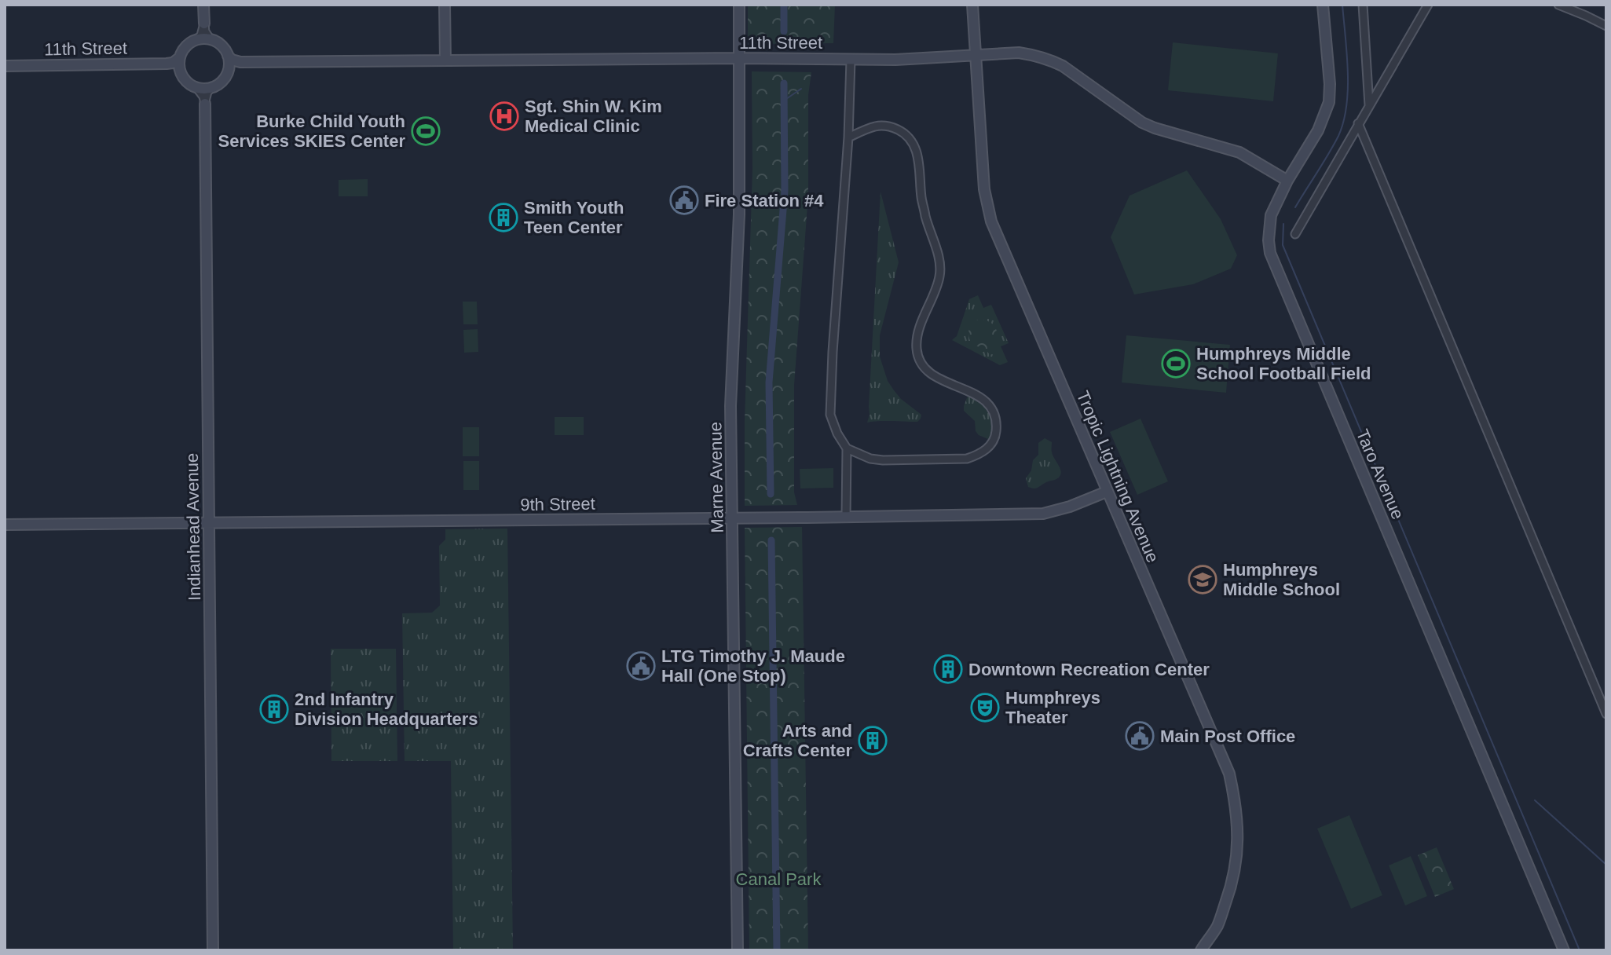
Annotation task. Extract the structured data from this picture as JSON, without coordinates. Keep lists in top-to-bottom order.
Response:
{
  "streets": {
    "street": [
      "11th Street",
      "Taro Avenue",
      "Tropic Lightning Avenue",
      "Marne Avenue",
      "9th Street",
      "Indianhead Avenue"
    ]
  },
  "crossings": [
    ["11th Street", "Taro Avenue"],
    ["11th Street", "Tropic Lightning Avenue"],
    ["11th Street", "Marne Avenue"],
    ["Tropic Lightning Avenue", "9th Street"],
    ["Marne Avenue", "9th Street"],
    ["9th Street", "Indianhead Avenue"]
  ],
  "parks": ["Canal Park"],
  "places": {
    "hospital": ["Sgt. Shin W. Kim Medical Clinic"],
    "sports": ["Burke Child Youth Services SKIES Center", "Humphreys Middle School Football Field"],
    "public building": ["Fire Station #4", "LTG Timothy J. Maude Hall (One Stop)", "Main Post Office"],
    "building": [
      "Smith Youth Teen Center",
      "Downtown Recreation Center",
      "2nd Infantry Division Headquarters",
      "Arts and Crafts Center"
    ],
    "school or university": ["Humphreys Middle School"],
    "theatre": ["Humphreys Theater"]
  }
}
